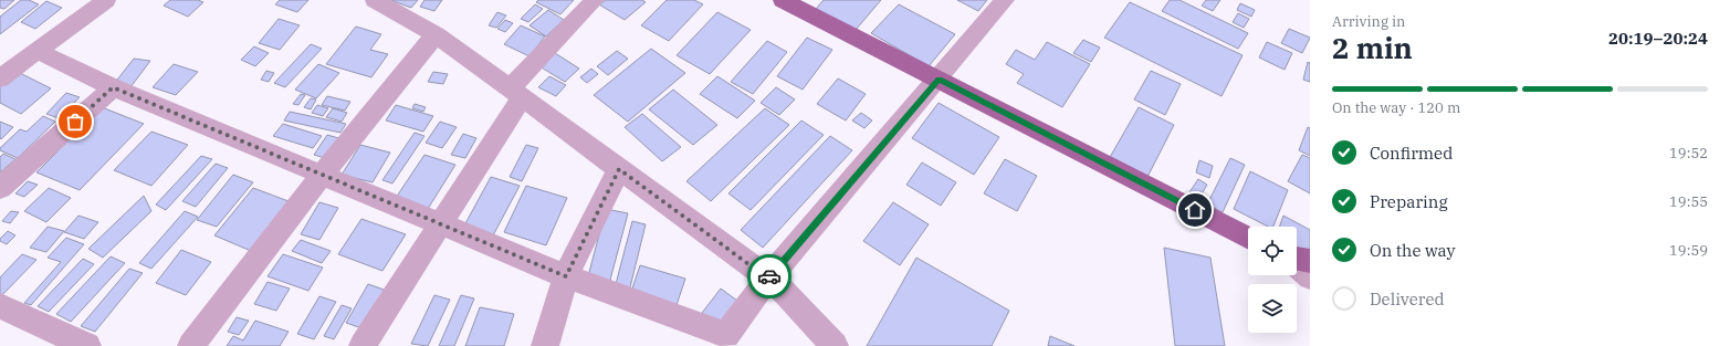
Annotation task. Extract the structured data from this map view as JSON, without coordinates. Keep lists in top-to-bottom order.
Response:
{
  "page": {
    "heading": ["2 min", "Arriving in", "20:19–20:24"],
    "bar": "On the way · 120 m",
    "list": [
      ["Confirmed", "19:52"],
      ["Preparing", "19:55"],
      ["On the way", "19:59"],
      "Delivered"
    ]
  }
}
